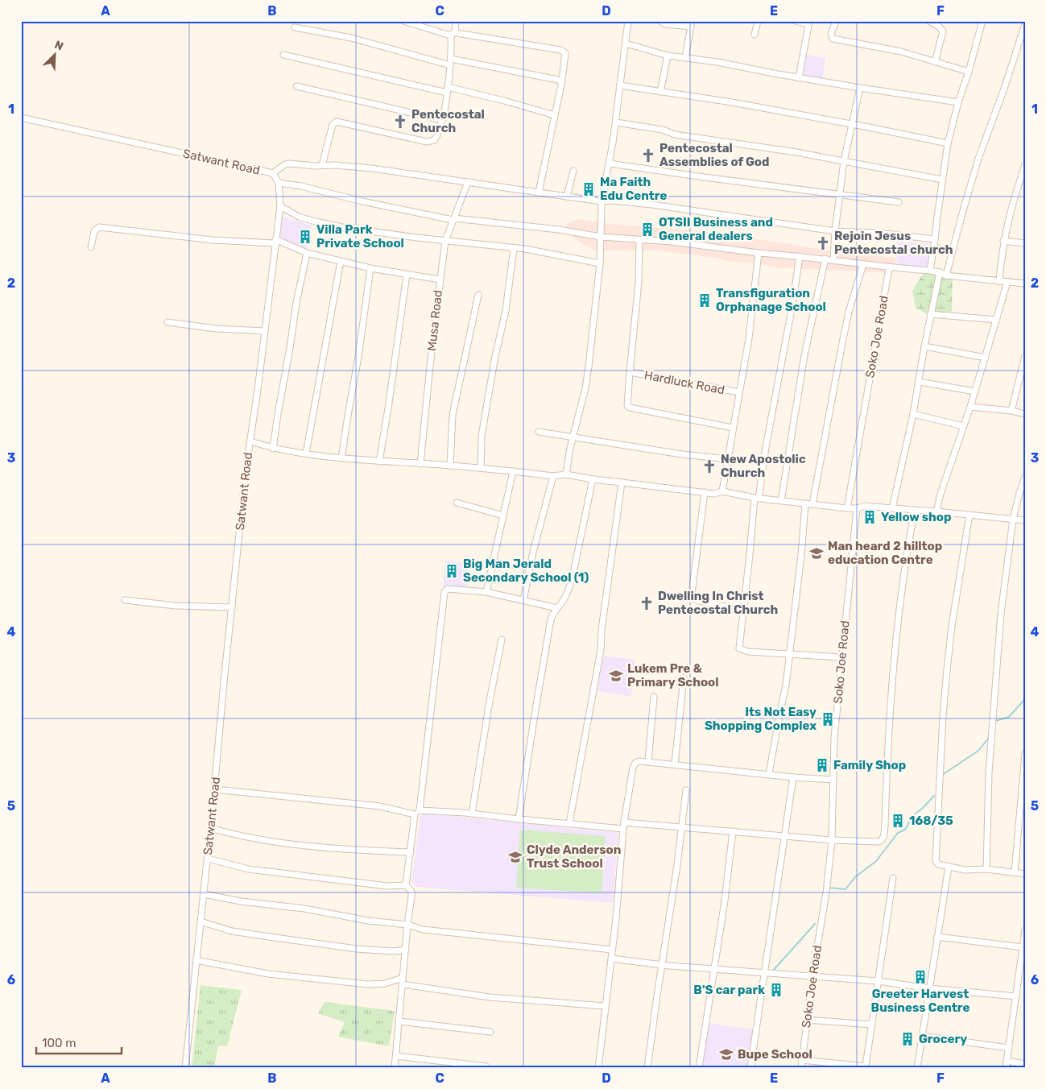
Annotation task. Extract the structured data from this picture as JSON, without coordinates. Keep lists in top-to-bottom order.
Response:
{
  "streets": {
    "street": [
      "Satwant Road",
      "Musa Road",
      "Soko Joe Road",
      "Hardluck Road"
    ]
  },
  "places": {
    "church": [
      "Pentecostal Church",
      "Pentecostal Assemblies of God",
      "Rejoin Jesus Pentecostal church",
      "New Apostolic Church",
      "Dwelling In Christ Pentecostal Church"
    ],
    "building": [
      "Ma Faith Edu Centre",
      "OTSII Business and General dealers",
      "Villa Park Private School",
      "Transfiguration Orphanage School",
      "Yellow shop",
      "Big Man Jerald Secondary School (1)",
      "Its Not Easy Shopping Complex",
      "Family Shop",
      "168/35",
      "Greeter Harvest Business Centre",
      "B'S car park",
      "Grocery"
    ],
    "school or university": [
      "Man heard 2 hilltop education Centre",
      "Lukem Pre & Primary School",
      "Clyde Anderson Trust School",
      "Bupe School"
    ]
  },
  "scale_bar": "100 m",
  "north": "top right",
  "grid": {
    "columns": [
      "A",
      "B",
      "C",
      "D",
      "E",
      "F"
    ],
    "rows": [
      "1",
      "2",
      "3",
      "4",
      "5",
      "6"
    ]
  }
}
